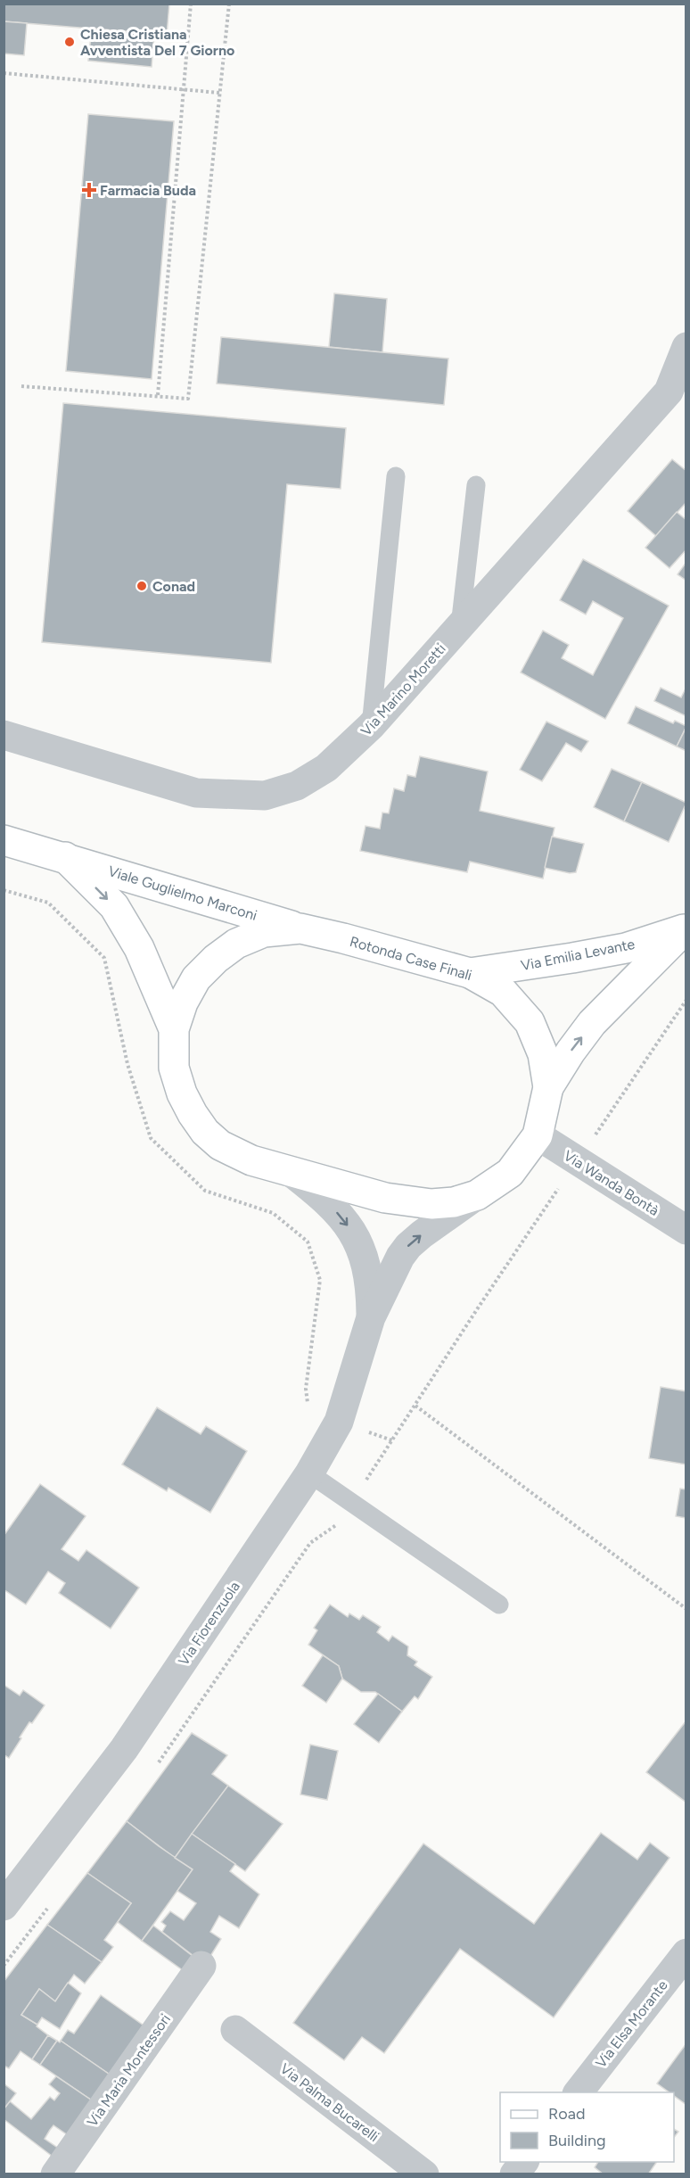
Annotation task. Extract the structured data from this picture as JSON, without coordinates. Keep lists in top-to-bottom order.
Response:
{
  "streets": {
    "main road": ["Viale Guglielmo Marconi", "Via Emilia Levante", "Rotonda Case Finali"],
    "street": [
      "Via Marino Moretti",
      "Via Wanda Bontà",
      "Via Fiorenzuola",
      "Via Elsa Morante",
      "Via Maria Montessori",
      "Via Palma Bucarelli"
    ]
  },
  "crossings": [
    ["Viale Guglielmo Marconi", "Rotonda Case Finali"],
    ["Via Emilia Levante", "Rotonda Case Finali"],
    ["Rotonda Case Finali", "Via Wanda Bontà"],
    ["Rotonda Case Finali", "Via Fiorenzuola"]
  ],
  "one_way": ["Viale Guglielmo Marconi", "Via Emilia Levante"],
  "places": {
    "other": ["Chiesa Cristiana Avventista Del 7 Giorno", "Conad"],
    "health": ["Farmacia Buda"]
  },
  "legend": ["Road", "Building"]
}
